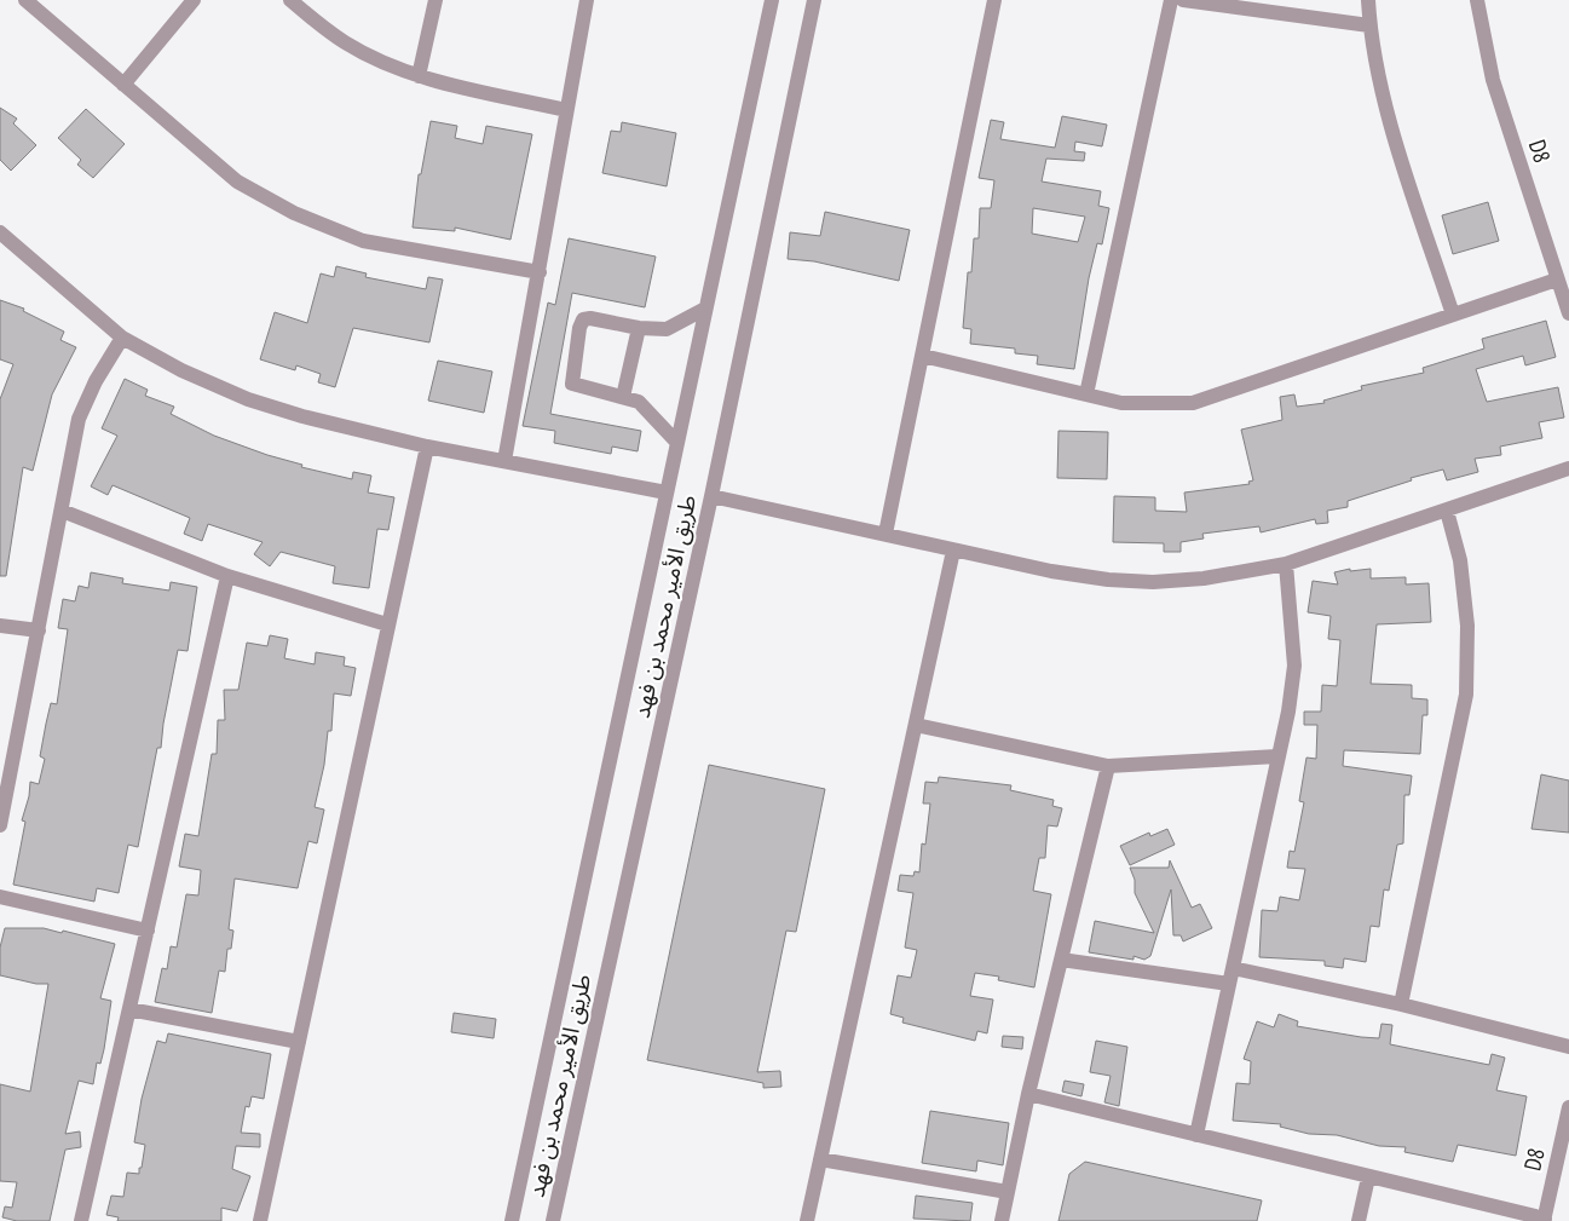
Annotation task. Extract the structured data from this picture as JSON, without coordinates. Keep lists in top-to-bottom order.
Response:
{
  "streets": {
    "street": ["D8", "طريق الأمير محمد بن فهد"]
  }
}
